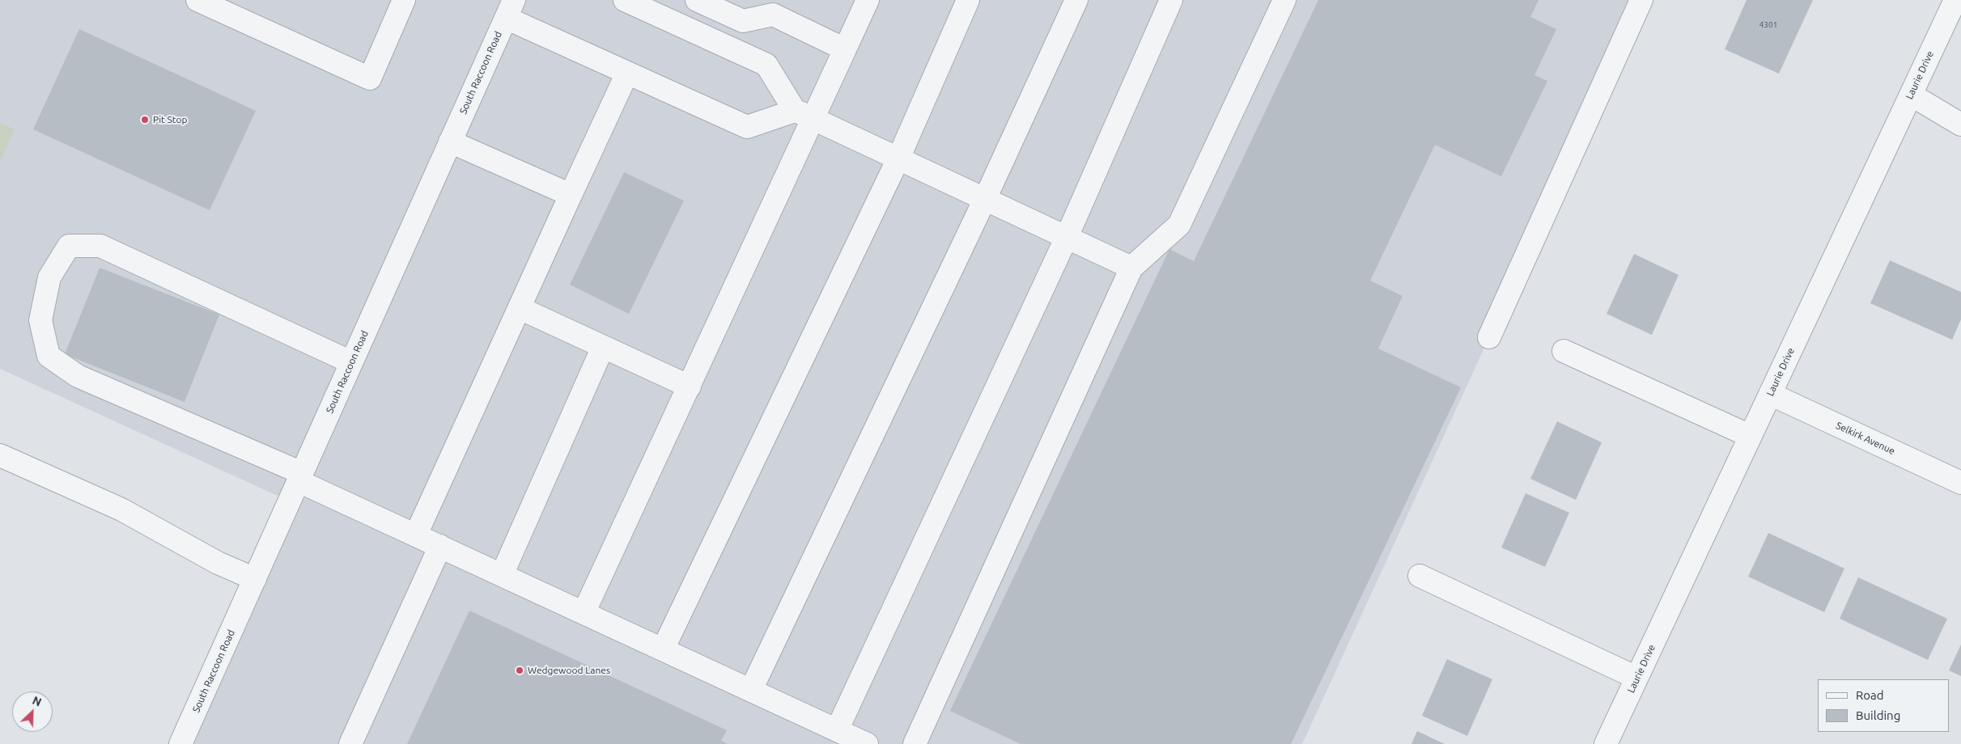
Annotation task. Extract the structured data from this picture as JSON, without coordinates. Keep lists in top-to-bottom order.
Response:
{
  "streets": {
    "street": ["South Raccoon Road", "Laurie Drive", "Selkirk Avenue"]
  },
  "crossings": [
    ["Laurie Drive", "Selkirk Avenue"]
  ],
  "places": ["Pit Stop", "Wedgewood Lanes"],
  "house_numbers": ["4301"],
  "legend": ["Road", "Building"],
  "north": "top right"
}
